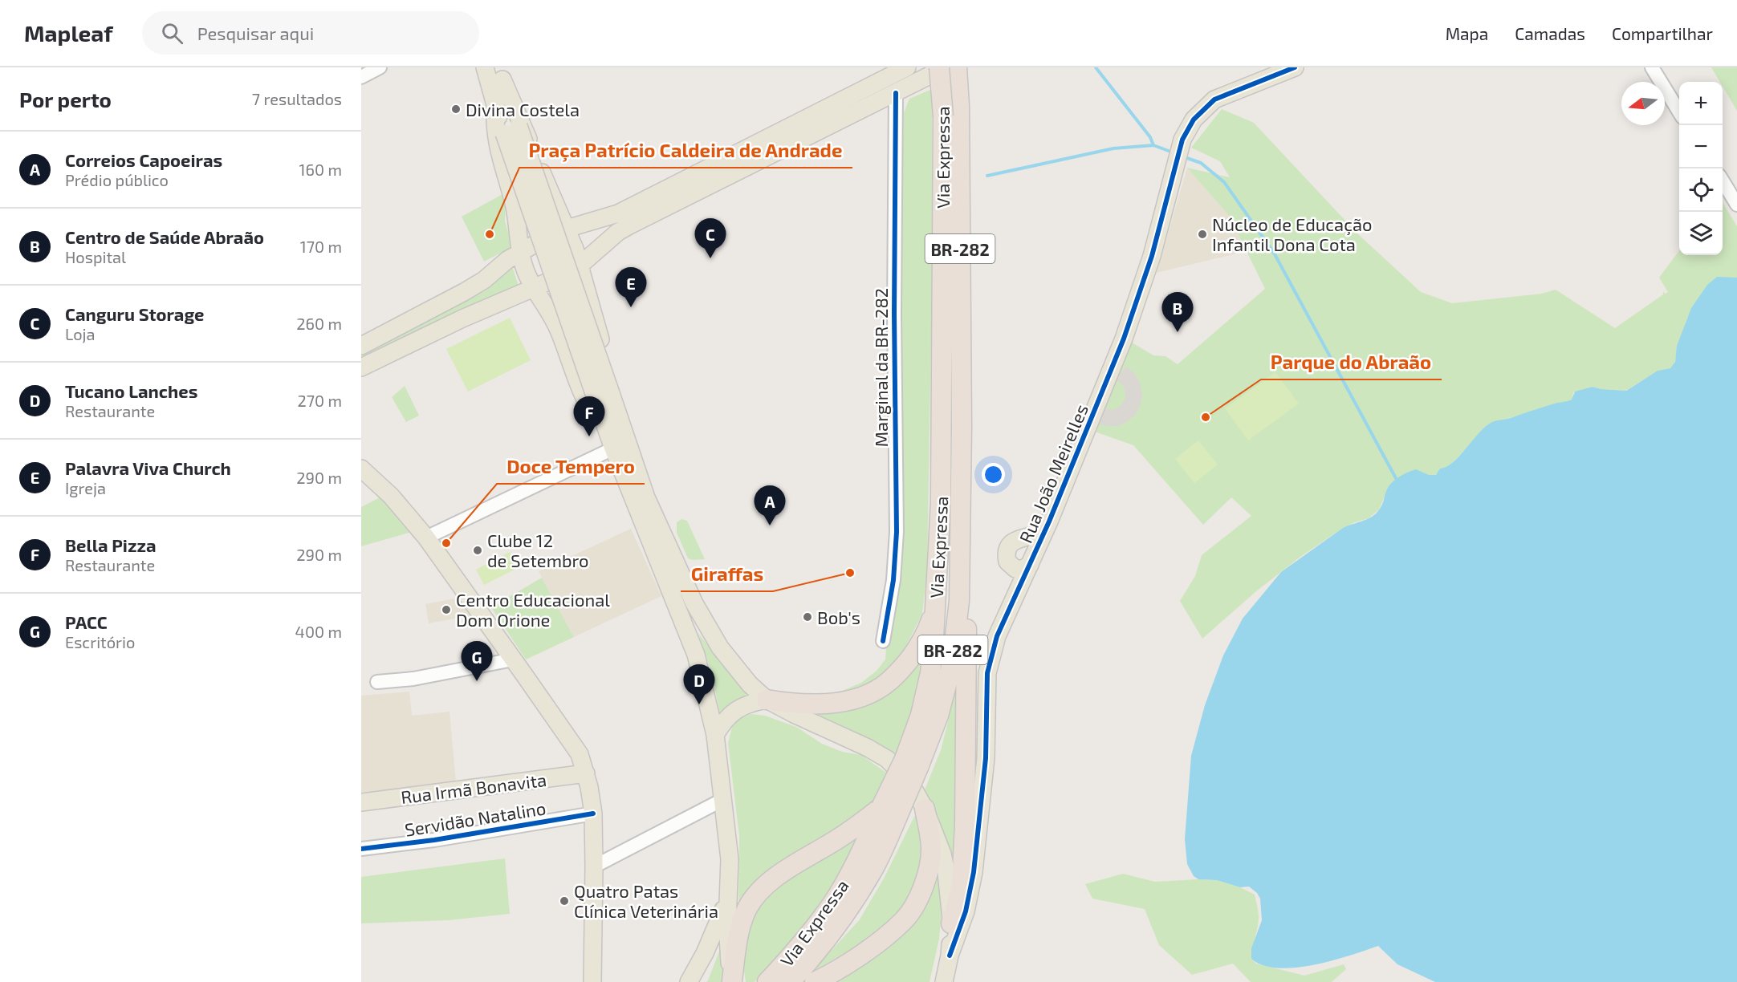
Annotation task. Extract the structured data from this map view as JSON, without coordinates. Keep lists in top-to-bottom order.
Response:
{
  "streets": {
    "highway": ["Via Expressa", "BR-282"],
    "main road": ["Rua João Meirelles", "Rua Irmã Bonavita"],
    "street": ["Marginal da BR-282", "Servidão Natalino"]
  },
  "places": [
    "Divina Costela",
    "Praça Patrício Caldeira de Andrade",
    "Núcleo de Educação Infantil Dona Cota",
    "Parque do Abraão",
    "Doce Tempero",
    "Clube 12 de Setembro",
    "Giraffas",
    "Centro Educacional Dom Orione",
    "Bob's",
    "Quatro Patas Clínica Veterinária"
  ],
  "north": "left",
  "page": {
    "header": "Mapleaf",
    "search": "Pesquisar aqui",
    "nav": ["Mapa", "Camadas", "Compartilhar"],
    "heading": ["Por perto", "7 resultados"],
    "map_buttons": ["+", "−"],
    "list": [
      {
        "mark": "A",
        "name": "Correios Capoeiras",
        "note": "Prédio público",
        "value": "160 m"
      },
      {
        "mark": "B",
        "name": "Centro de Saúde Abraão",
        "note": "Hospital",
        "value": "170 m"
      },
      {
        "mark": "C",
        "name": "Canguru Storage",
        "note": "Loja",
        "value": "260 m"
      },
      {
        "mark": "D",
        "name": "Tucano Lanches",
        "note": "Restaurante",
        "value": "270 m"
      },
      {
        "mark": "E",
        "name": "Palavra Viva Church",
        "note": "Igreja",
        "value": "290 m"
      },
      {
        "mark": "F",
        "name": "Bella Pizza",
        "note": "Restaurante",
        "value": "290 m"
      },
      {
        "mark": "G",
        "name": "PACC",
        "note": "Escritório",
        "value": "400 m"
      }
    ],
    "pins": [
      "C",
      "E",
      "B",
      "F",
      "A",
      "G",
      "D"
    ]
  }
}
